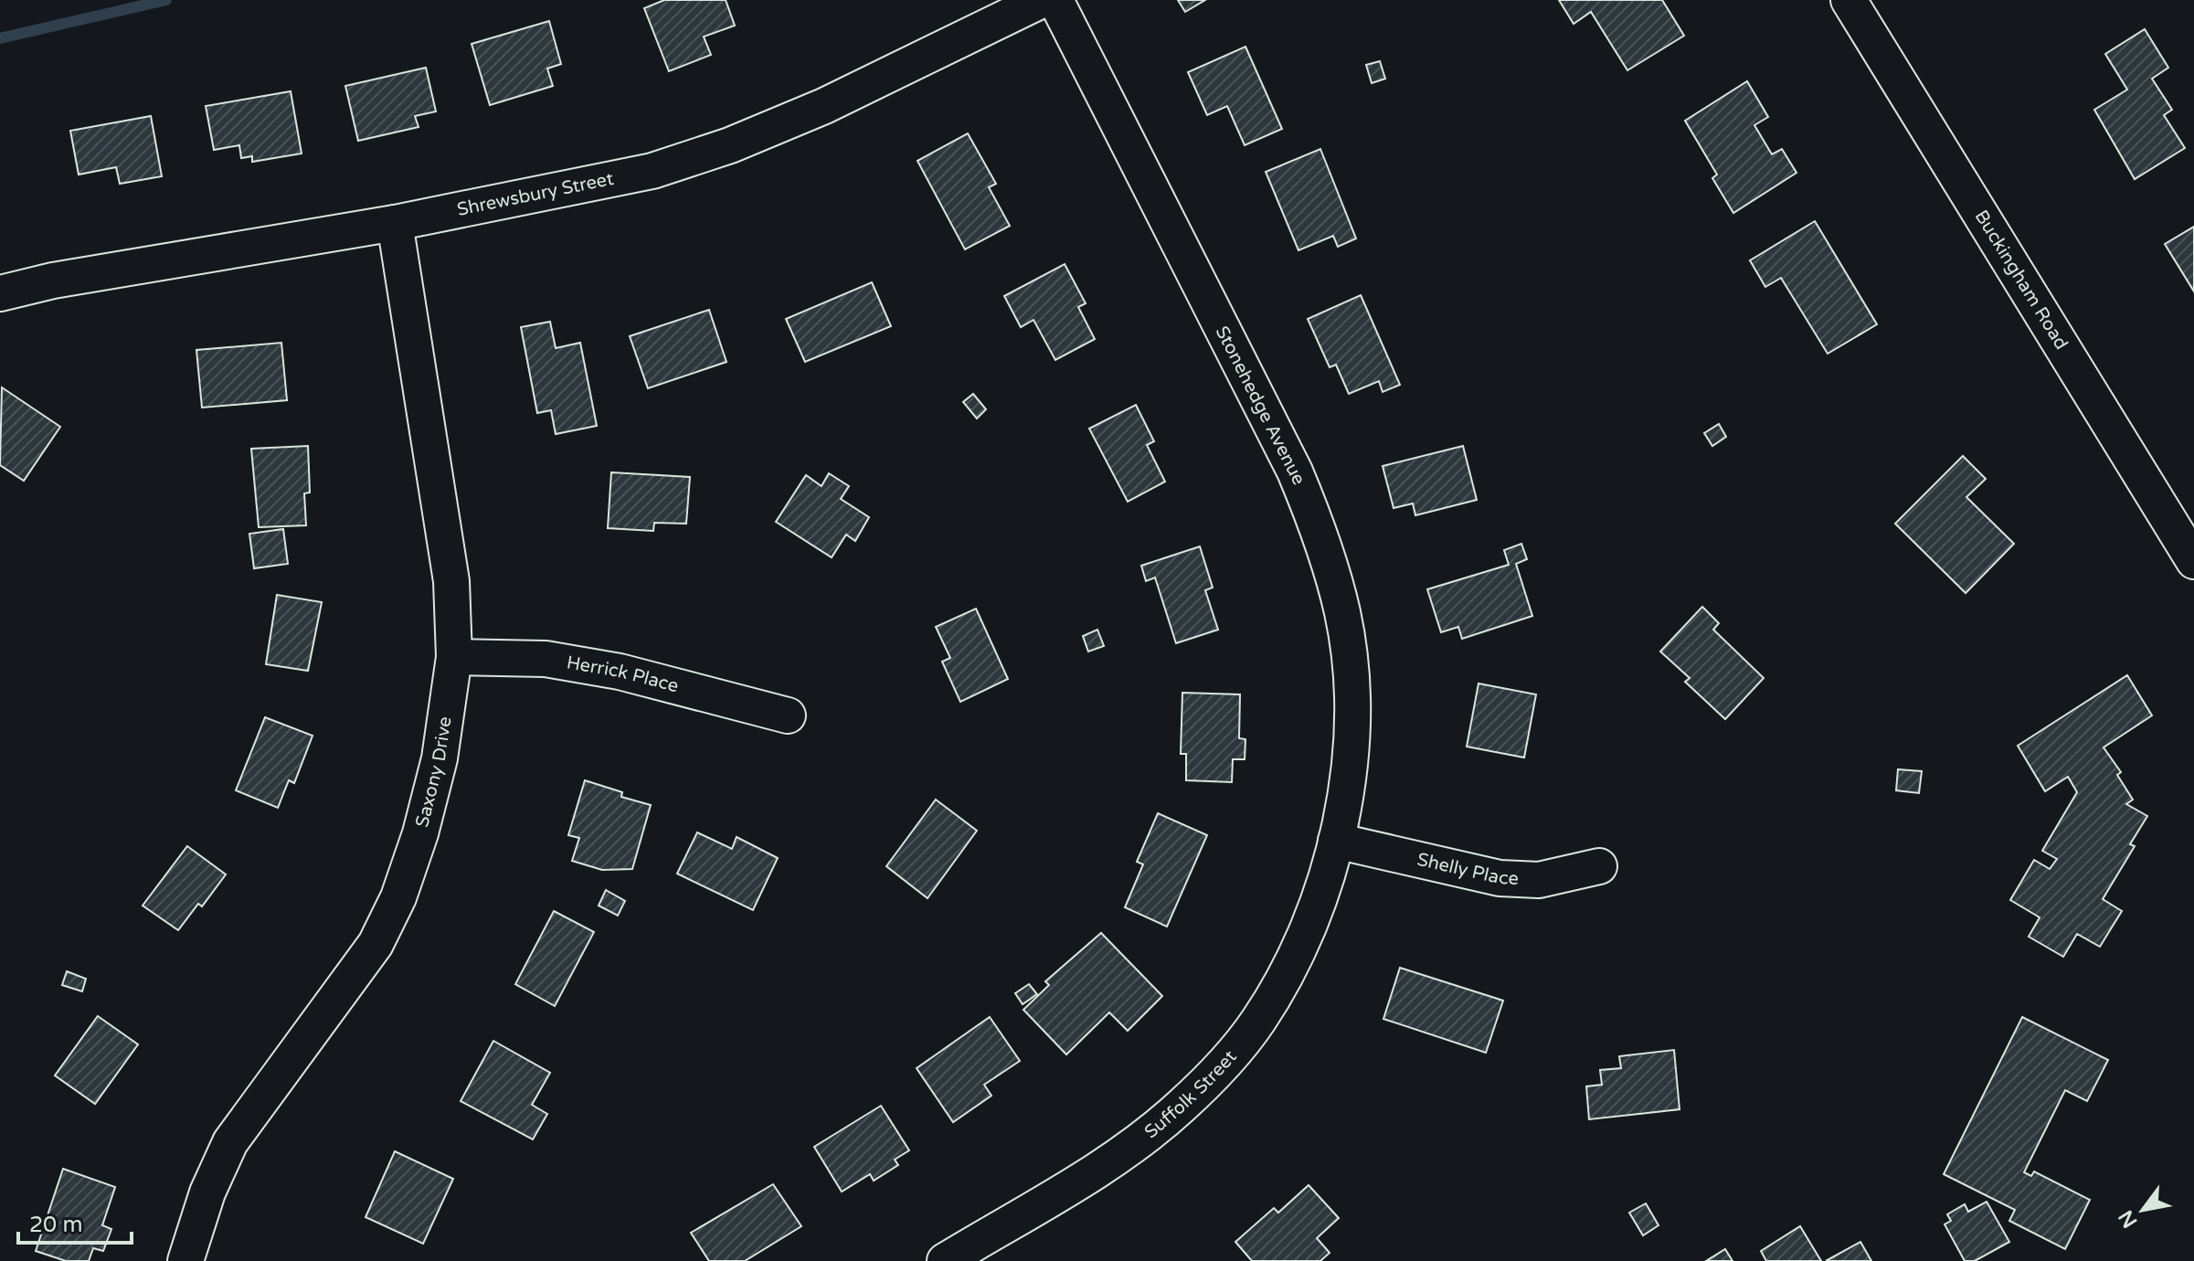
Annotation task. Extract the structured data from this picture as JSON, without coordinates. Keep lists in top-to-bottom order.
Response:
{
  "streets": {
    "street": [
      "Shrewsbury Street",
      "Buckingham Road",
      "Stonehedge Avenue",
      "Herrick Place",
      "Saxony Drive",
      "Shelly Place",
      "Suffolk Street"
    ]
  },
  "crossings": [
    ["Shrewsbury Street", "Saxony Drive"],
    ["Stonehedge Avenue", "Shelly Place"],
    ["Stonehedge Avenue", "Suffolk Street"],
    ["Herrick Place", "Saxony Drive"],
    ["Shelly Place", "Suffolk Street"]
  ],
  "scale_bar": "20 m",
  "north": "bottom left"
}
